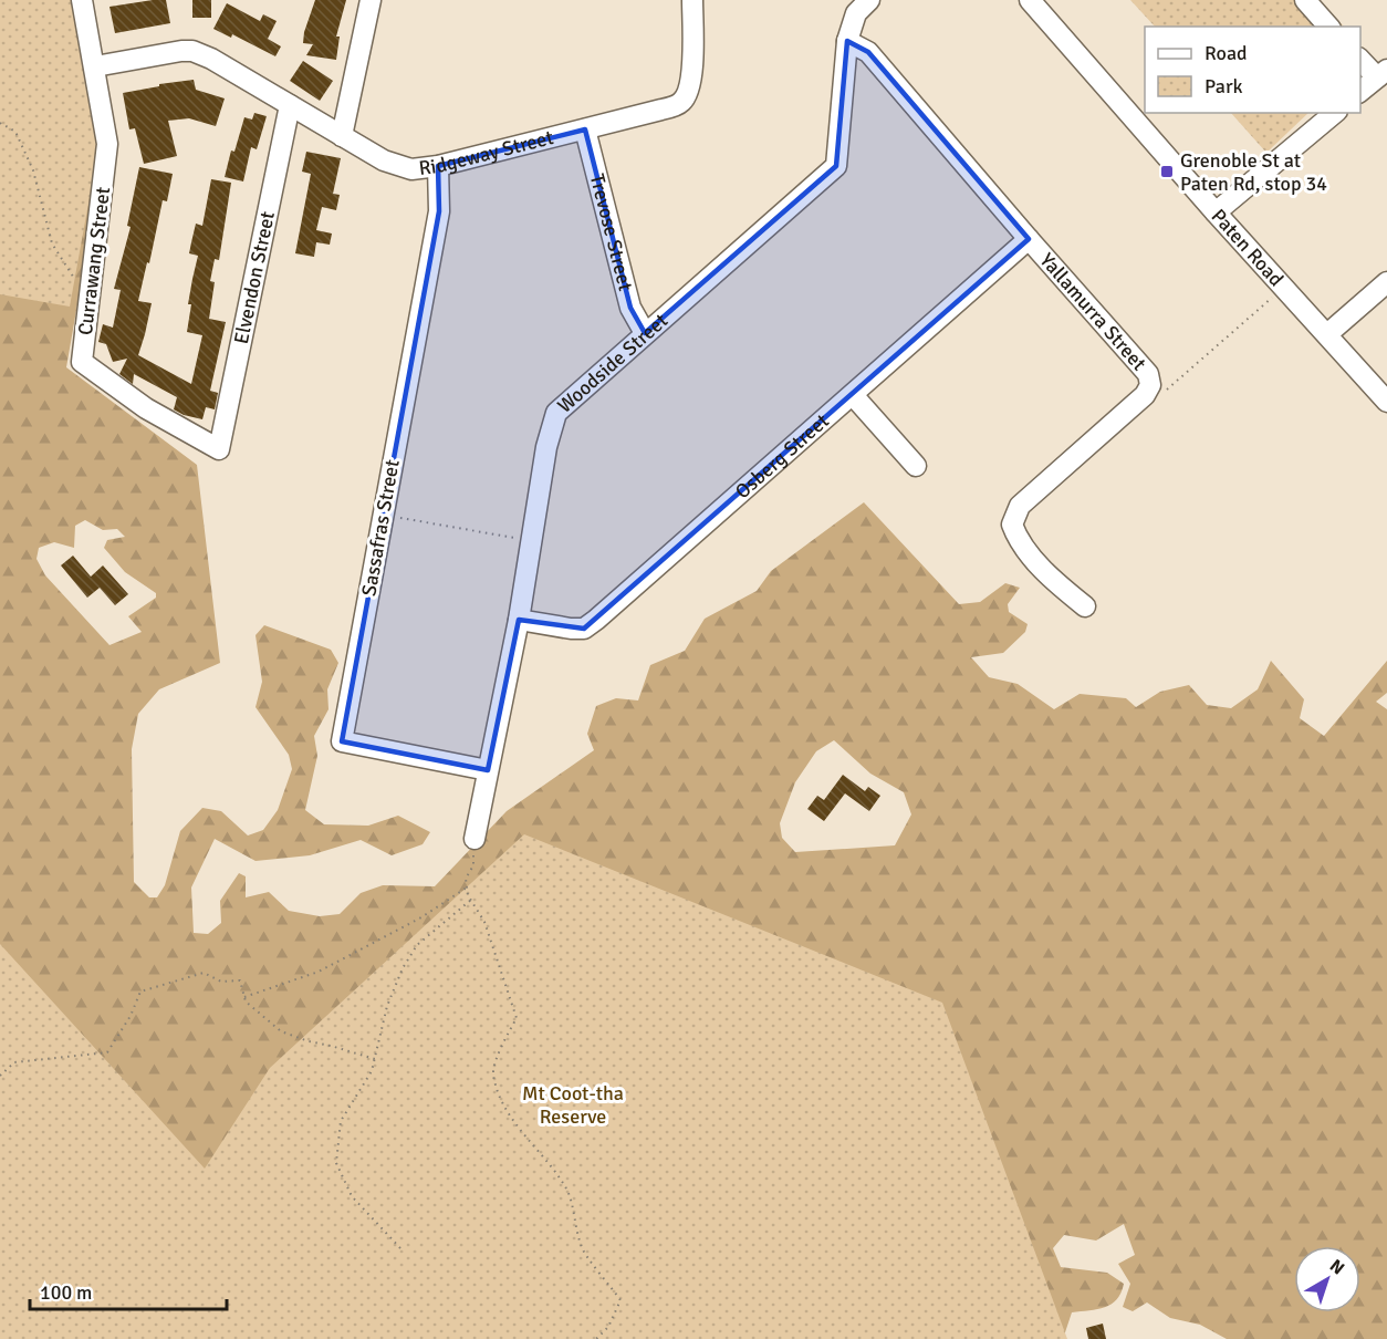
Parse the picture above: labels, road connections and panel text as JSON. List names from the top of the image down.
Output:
{
  "streets": {
    "street": [
      "Ridgeway Street",
      "Trevose Street",
      "Paten Road",
      "Currawang Street",
      "Elvendon Street",
      "Yallamurra Street",
      "Woodside Street",
      "Osberg Street",
      "Sassafras Street"
    ]
  },
  "crossings": [
    ["Ridgeway Street", "Trevose Street"],
    ["Ridgeway Street", "Currawang Street"],
    ["Ridgeway Street", "Elvendon Street"],
    ["Ridgeway Street", "Sassafras Street"],
    ["Trevose Street", "Woodside Street"],
    ["Currawang Street", "Elvendon Street"],
    ["Yallamurra Street", "Woodside Street"],
    ["Yallamurra Street", "Osberg Street"],
    ["Woodside Street", "Osberg Street"],
    ["Woodside Street", "Sassafras Street"]
  ],
  "parks": ["Mt Coot-tha Reserve"],
  "places": {
    "transit": ["Grenoble St at Paten Rd, stop 34"]
  },
  "legend": ["Road", "Park"],
  "scale_bar": "100 m",
  "north": "top right"
}
